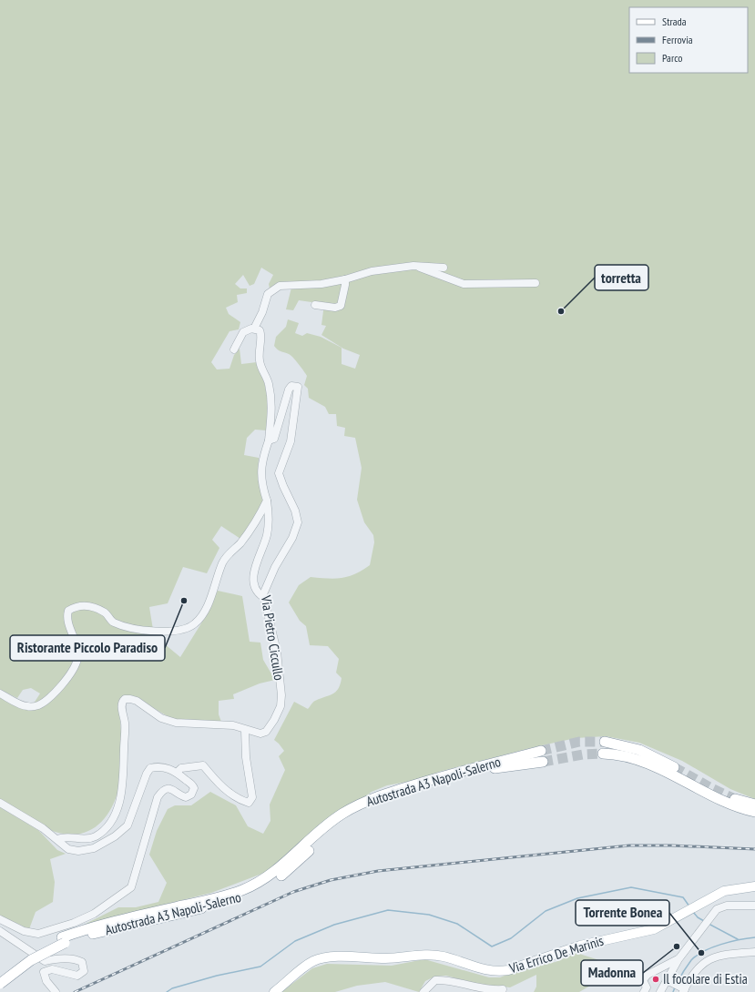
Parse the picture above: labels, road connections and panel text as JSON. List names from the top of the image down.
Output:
{
  "streets": {
    "highway": ["Autostrada A3 Napoli-Salerno"],
    "main road": ["Via Errico De Marinis"],
    "street": ["Via Pietro Ciccullo"]
  },
  "places": [
    "torretta",
    "Ristorante Piccolo Paradiso",
    "Madonna",
    "Torrente Bonea",
    "Il focolare di Estia"
  ],
  "legend": ["Strada", "Ferrovia", "Parco"]
}
